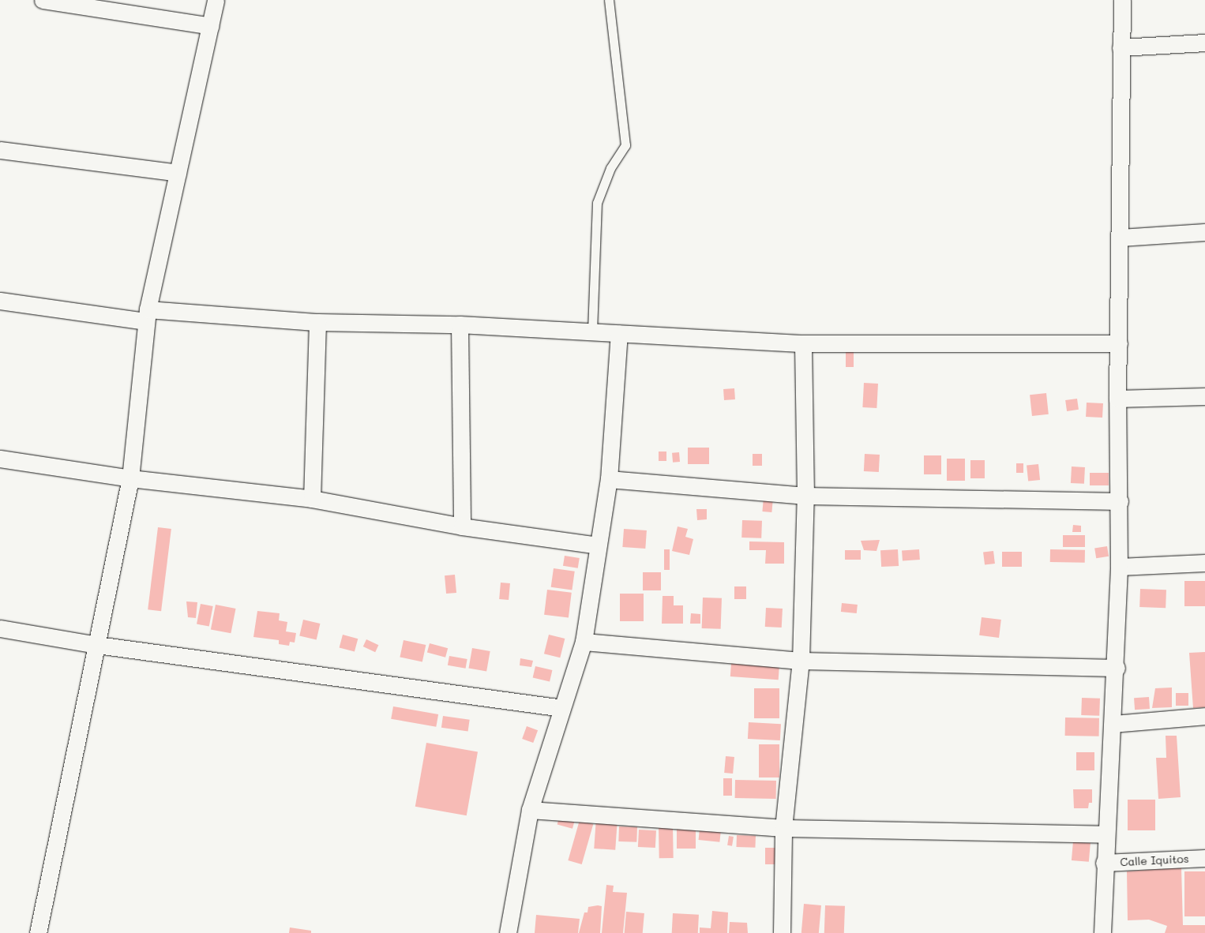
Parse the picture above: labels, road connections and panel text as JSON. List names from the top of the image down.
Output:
{
  "streets": {
    "street": ["Calle Iquitos"]
  }
}
